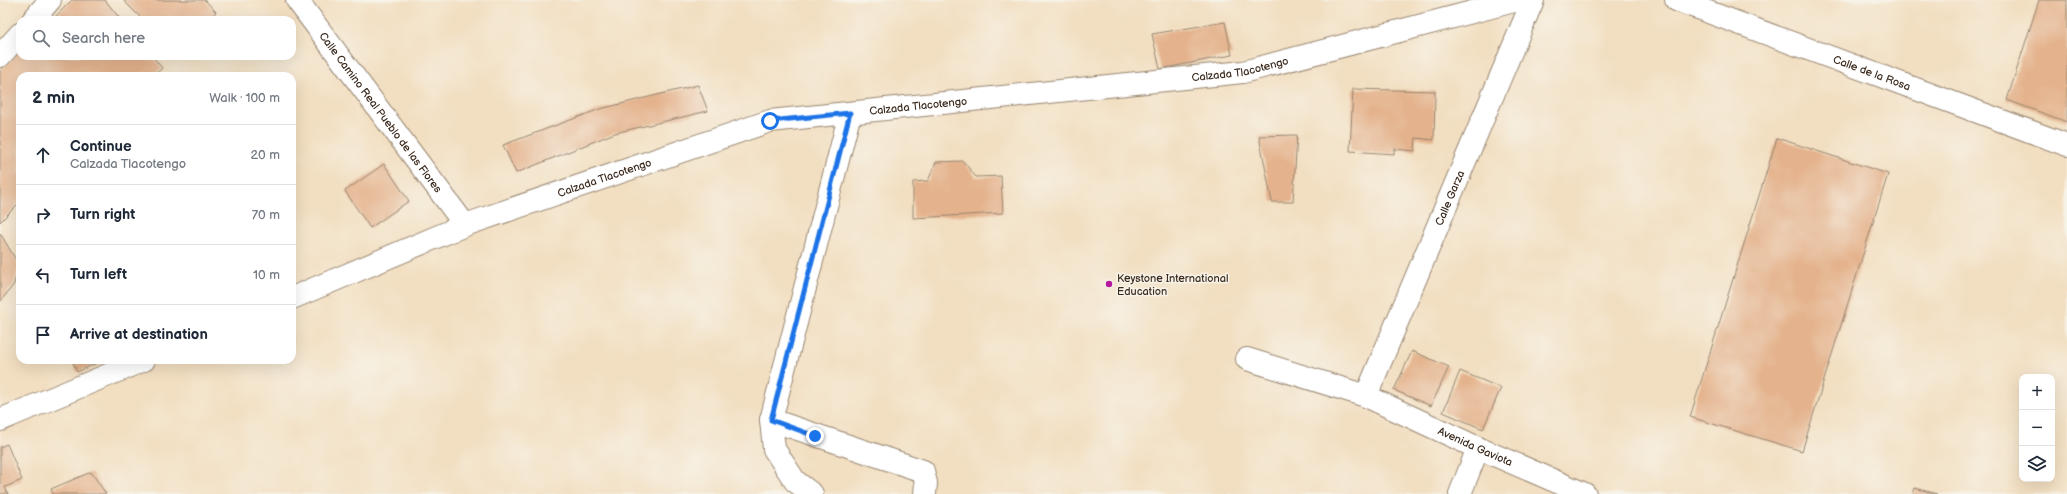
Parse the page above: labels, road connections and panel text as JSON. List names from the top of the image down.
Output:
{
  "streets": {
    "street": [
      "Calzada Tlacotengo",
      "Calle de la Rosa",
      "Calle Camino Real Pueblo de las Flores",
      "Calle Garza",
      "Avenida Gaviota"
    ]
  },
  "crossings": [
    ["Calzada Tlacotengo", "Calle Camino Real Pueblo de las Flores"],
    ["Calle Garza", "Avenida Gaviota"]
  ],
  "places": ["Keystone International Education"],
  "page": {
    "search": "Search here",
    "heading": ["2 min", "Walk · 100 m"],
    "list": [
      ["Continue", "Calzada Tlacotengo", "20 m"],
      ["Turn right", "70 m"],
      ["Turn left", "10 m"],
      "Arrive at destination"
    ],
    "map_buttons": ["+", "−"]
  }
}
